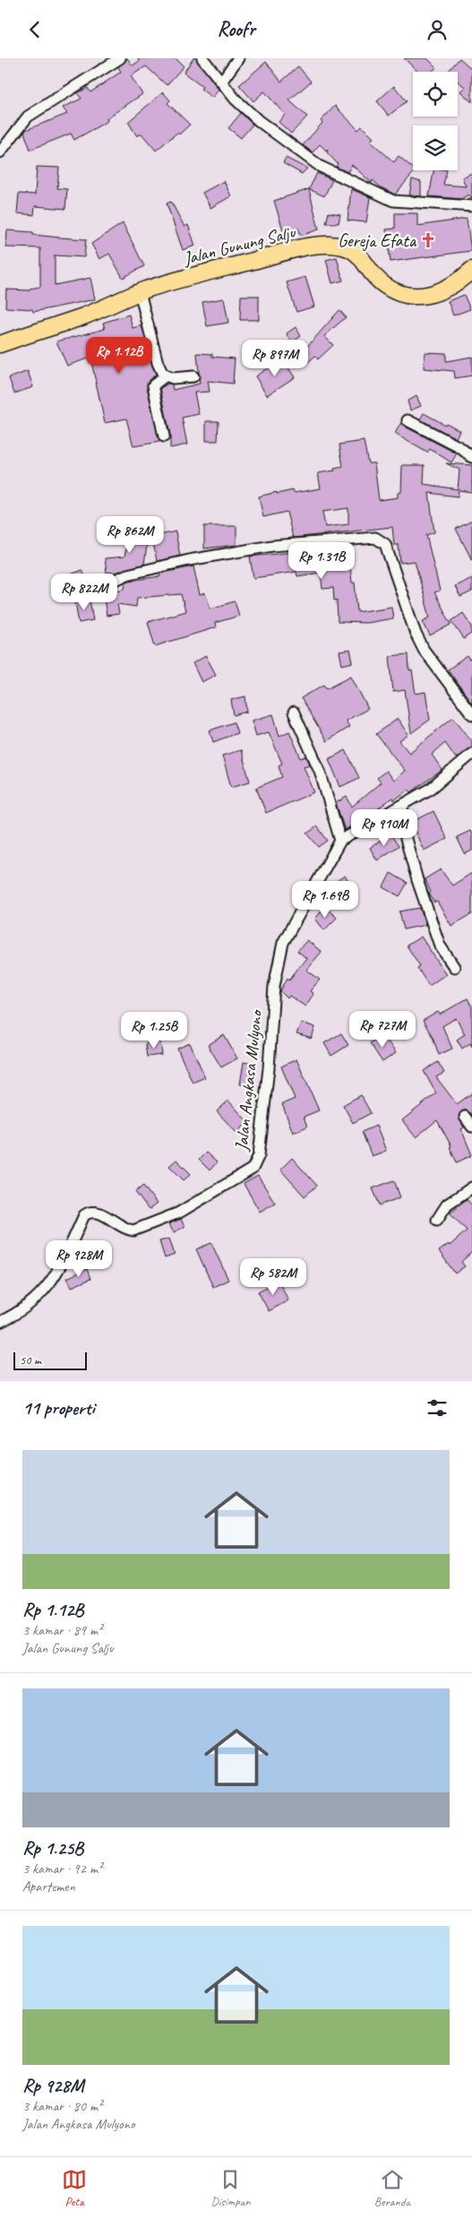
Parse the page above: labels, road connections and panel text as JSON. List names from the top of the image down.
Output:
{
  "streets": {
    "main road": ["Jalan Gunung Salju"],
    "street": ["Jalan Angkasa Mulyono"]
  },
  "places": {
    "church": ["Gereja Efata"]
  },
  "scale_bar": "50 m",
  "page": {
    "header": "Roofr",
    "price": [
      "Rp 1.12B",
      "Rp 897M",
      "Rp 862M",
      "Rp 1.31B",
      "Rp 822M",
      "Rp 910M",
      "Rp 1.69B",
      "Rp 727M",
      "Rp 1.25B",
      "Rp 928M",
      "Rp 582M"
    ],
    "scale": "50 m",
    "heading": "11 properti",
    "list": [
      {
        "name": "Rp 1.12B",
        "note": "3 kamar · 89 m² · Jalan Gunung Salju"
      },
      {
        "name": "Rp 1.25B",
        "note": "3 kamar · 92 m² · Apartemen"
      },
      {
        "name": "Rp 928M",
        "note": "3 kamar · 80 m² · Jalan Angkasa Mulyono"
      }
    ],
    "tabs": ["Peta", "Disimpan", "Beranda"]
  }
}
